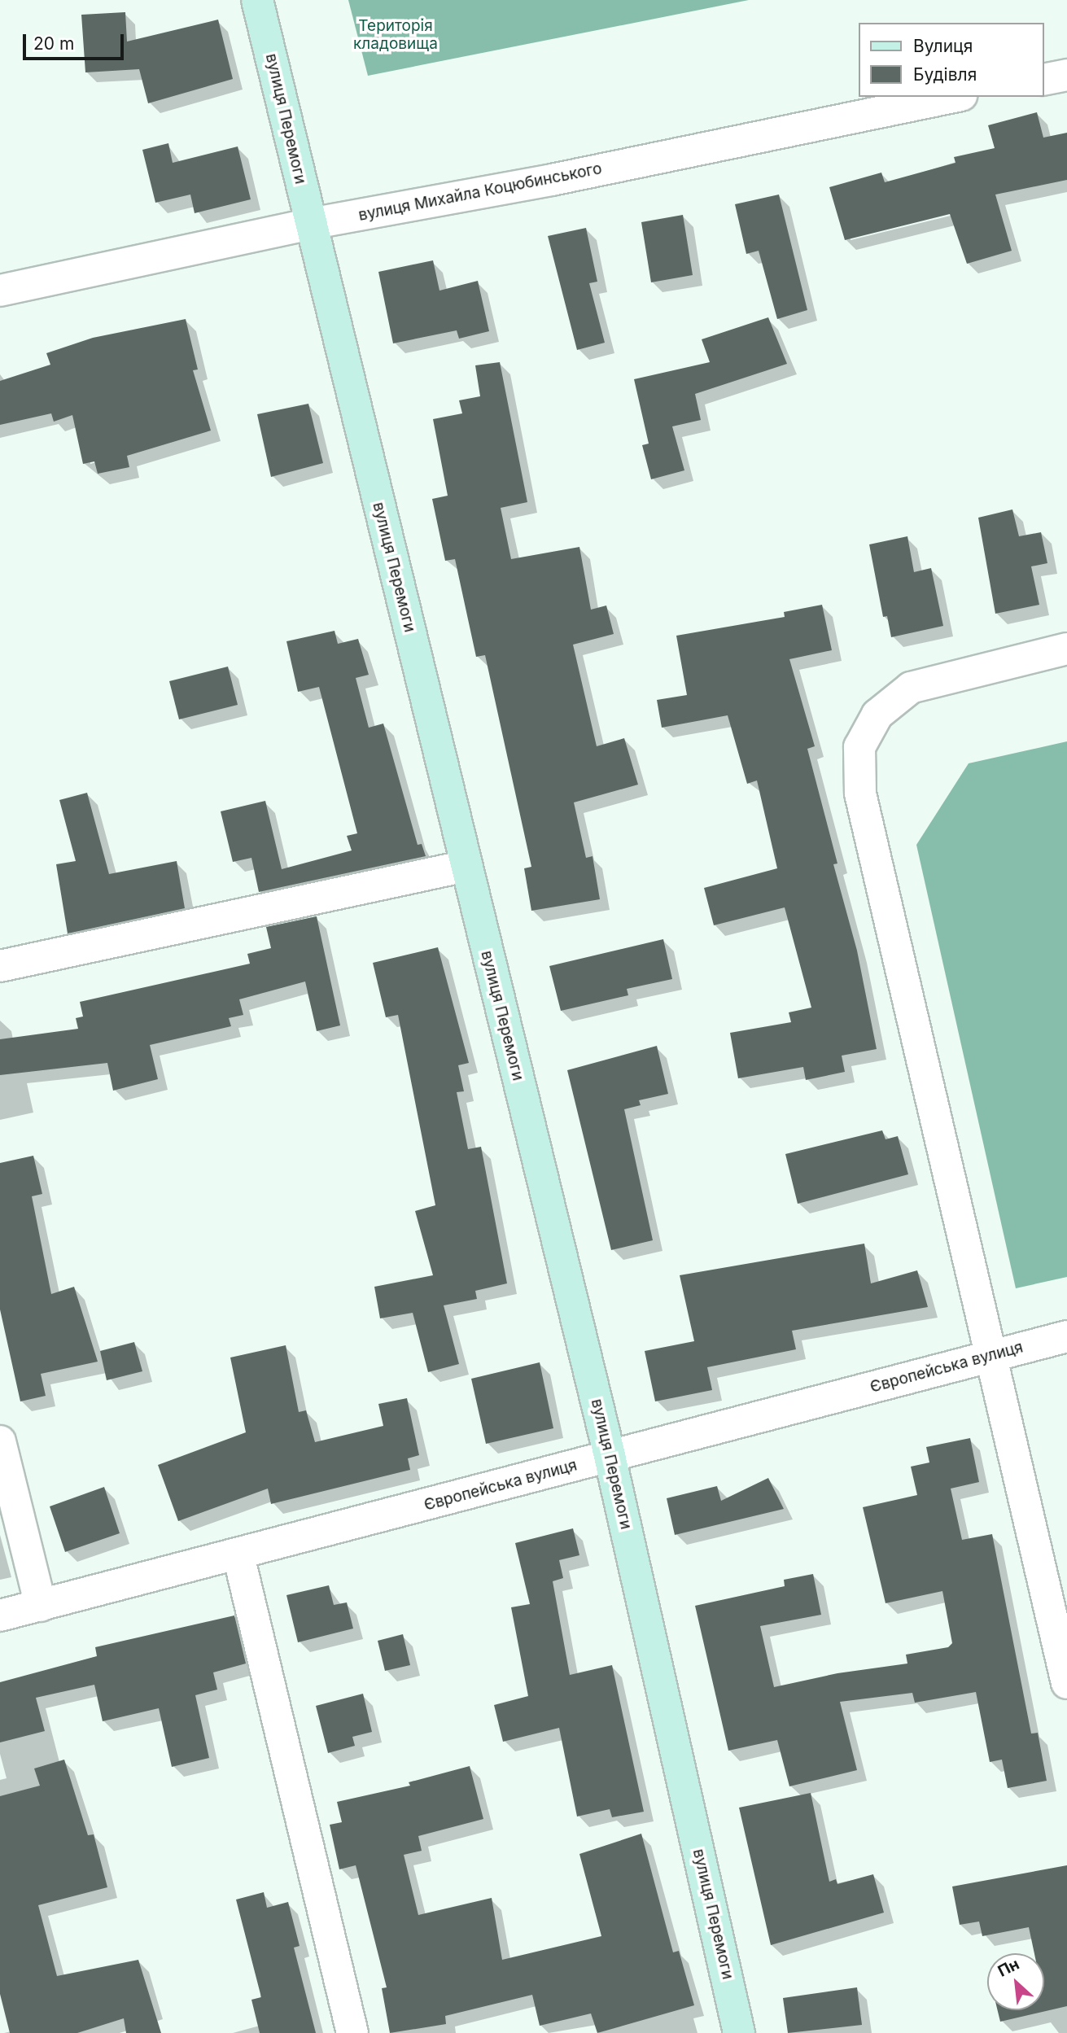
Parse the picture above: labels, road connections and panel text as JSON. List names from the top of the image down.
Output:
{
  "streets": {
    "street": ["вулиця Перемоги", "вулиця Михайла Коцюбинського", "Європейська вулиця"]
  },
  "crossings": [
    ["вулиця Перемоги", "вулиця Михайла Коцюбинського"],
    ["вулиця Перемоги", "Європейська вулиця"]
  ],
  "parks": ["Територія кладовища"],
  "legend": ["Вулиця", "Будівля"],
  "scale_bar": "20 m",
  "north": "top left"
}
